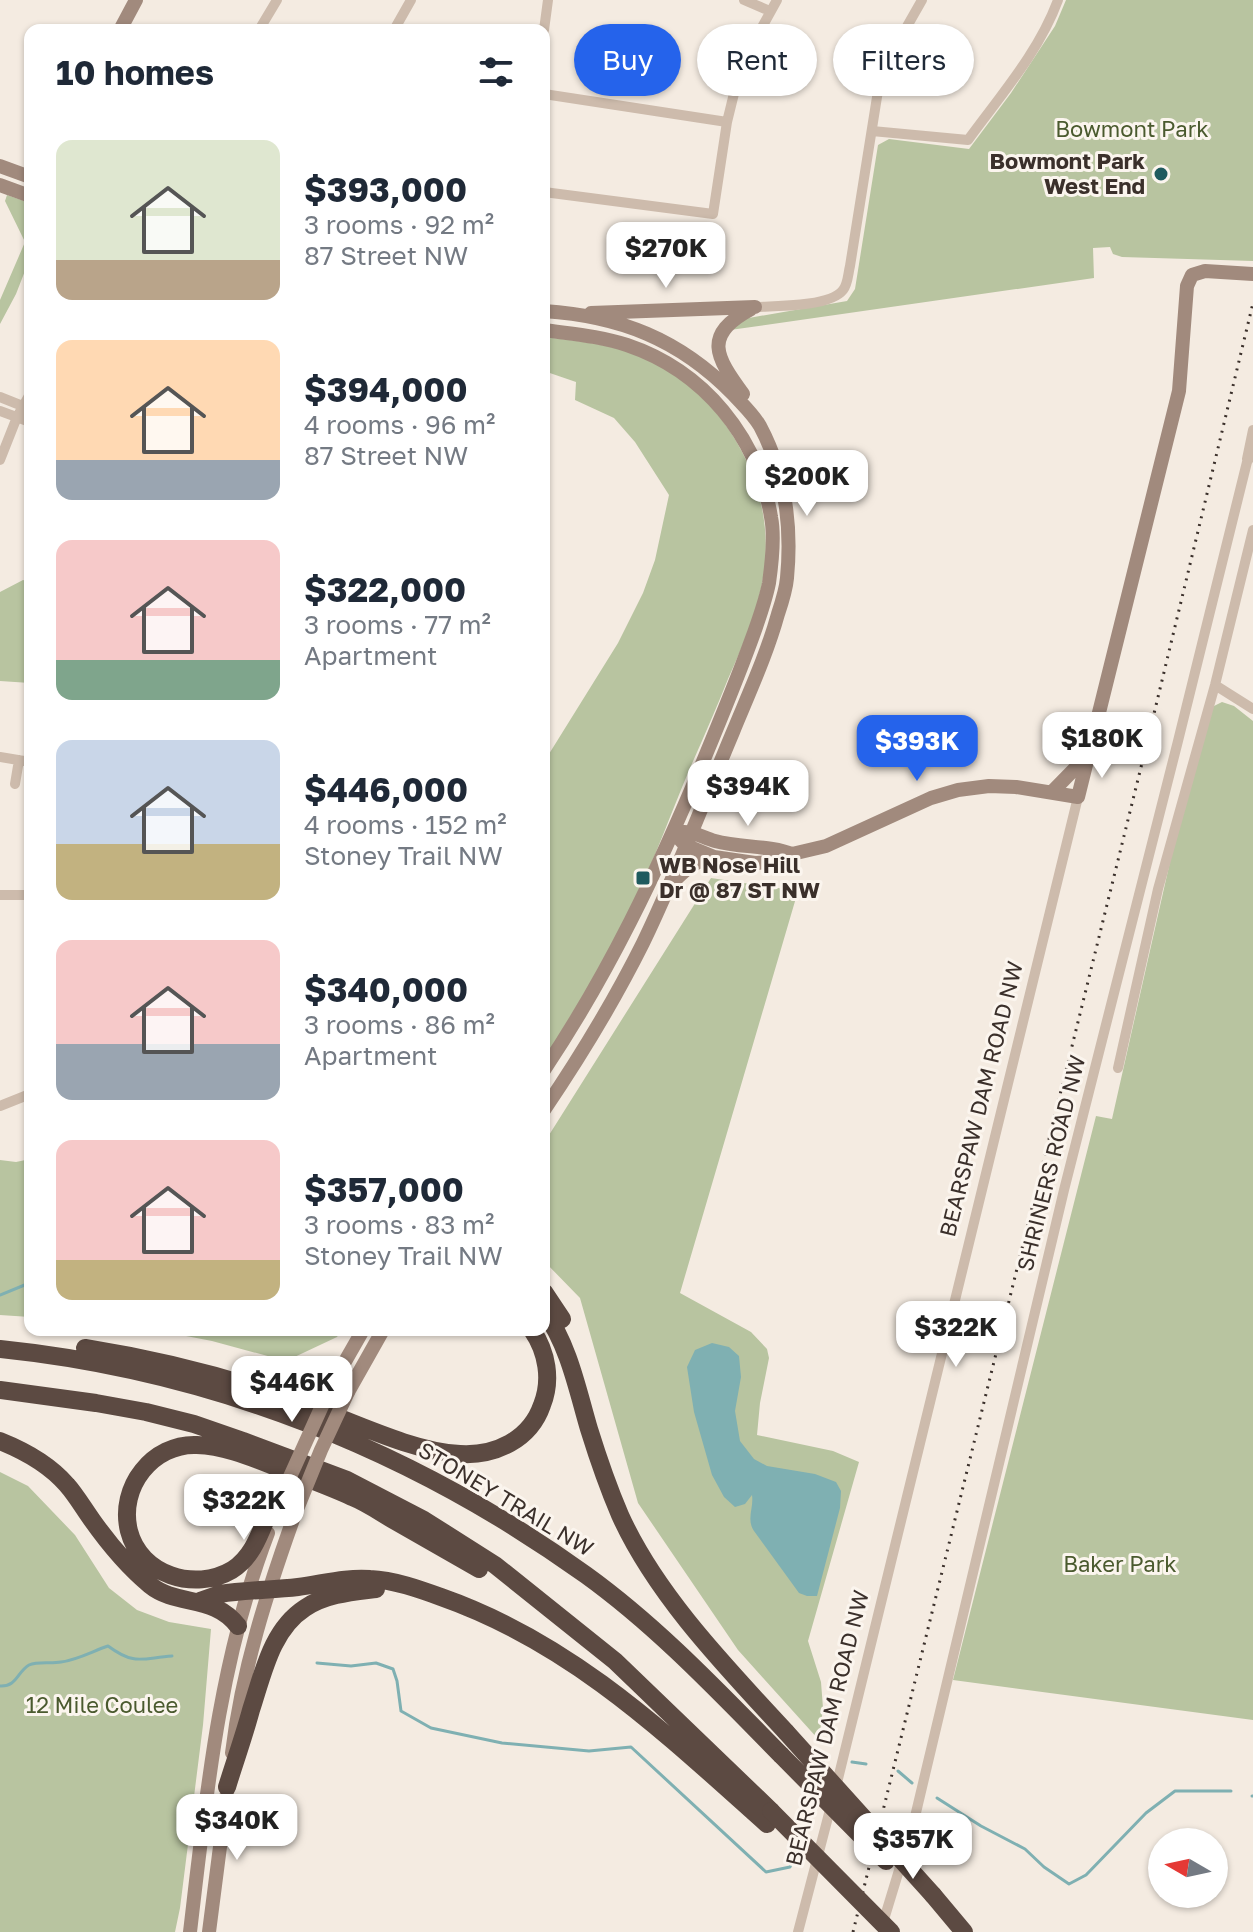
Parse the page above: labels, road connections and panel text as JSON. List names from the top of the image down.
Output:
{
  "streets": {
    "highway": ["STONEY TRAIL NW"],
    "main road": ["BEARSPAW DAM ROAD NW"],
    "street": ["SHRINERS ROAD NW"]
  },
  "parks": ["Bowmont Park", "Baker Park", "12 Mile Coulee"],
  "places": {
    "other": ["Bowmont Park West End"],
    "transit": ["WB Nose Hill Dr @ 87 ST NW"]
  },
  "north": "left",
  "page": {
    "chip": ["Buy", "Rent", "Filters"],
    "heading": "10 homes",
    "list": [
      {
        "name": "$393,000",
        "note": "3 rooms · 92 m² · 87 Street NW"
      },
      {
        "name": "$394,000",
        "note": "4 rooms · 96 m² · 87 Street NW"
      },
      {
        "name": "$322,000",
        "note": "3 rooms · 77 m² · Apartment"
      },
      {
        "name": "$446,000",
        "note": "4 rooms · 152 m² · Stoney Trail NW"
      },
      {
        "name": "$340,000",
        "note": "3 rooms · 86 m² · Apartment"
      },
      {
        "name": "$357,000",
        "note": "3 rooms · 83 m² · Stoney Trail NW"
      }
    ],
    "price": [
      "$270K",
      "$200K",
      "$180K",
      "$393K",
      "$394K",
      "$322K",
      "$446K",
      "$322K",
      "$340K",
      "$357K"
    ]
  }
}
